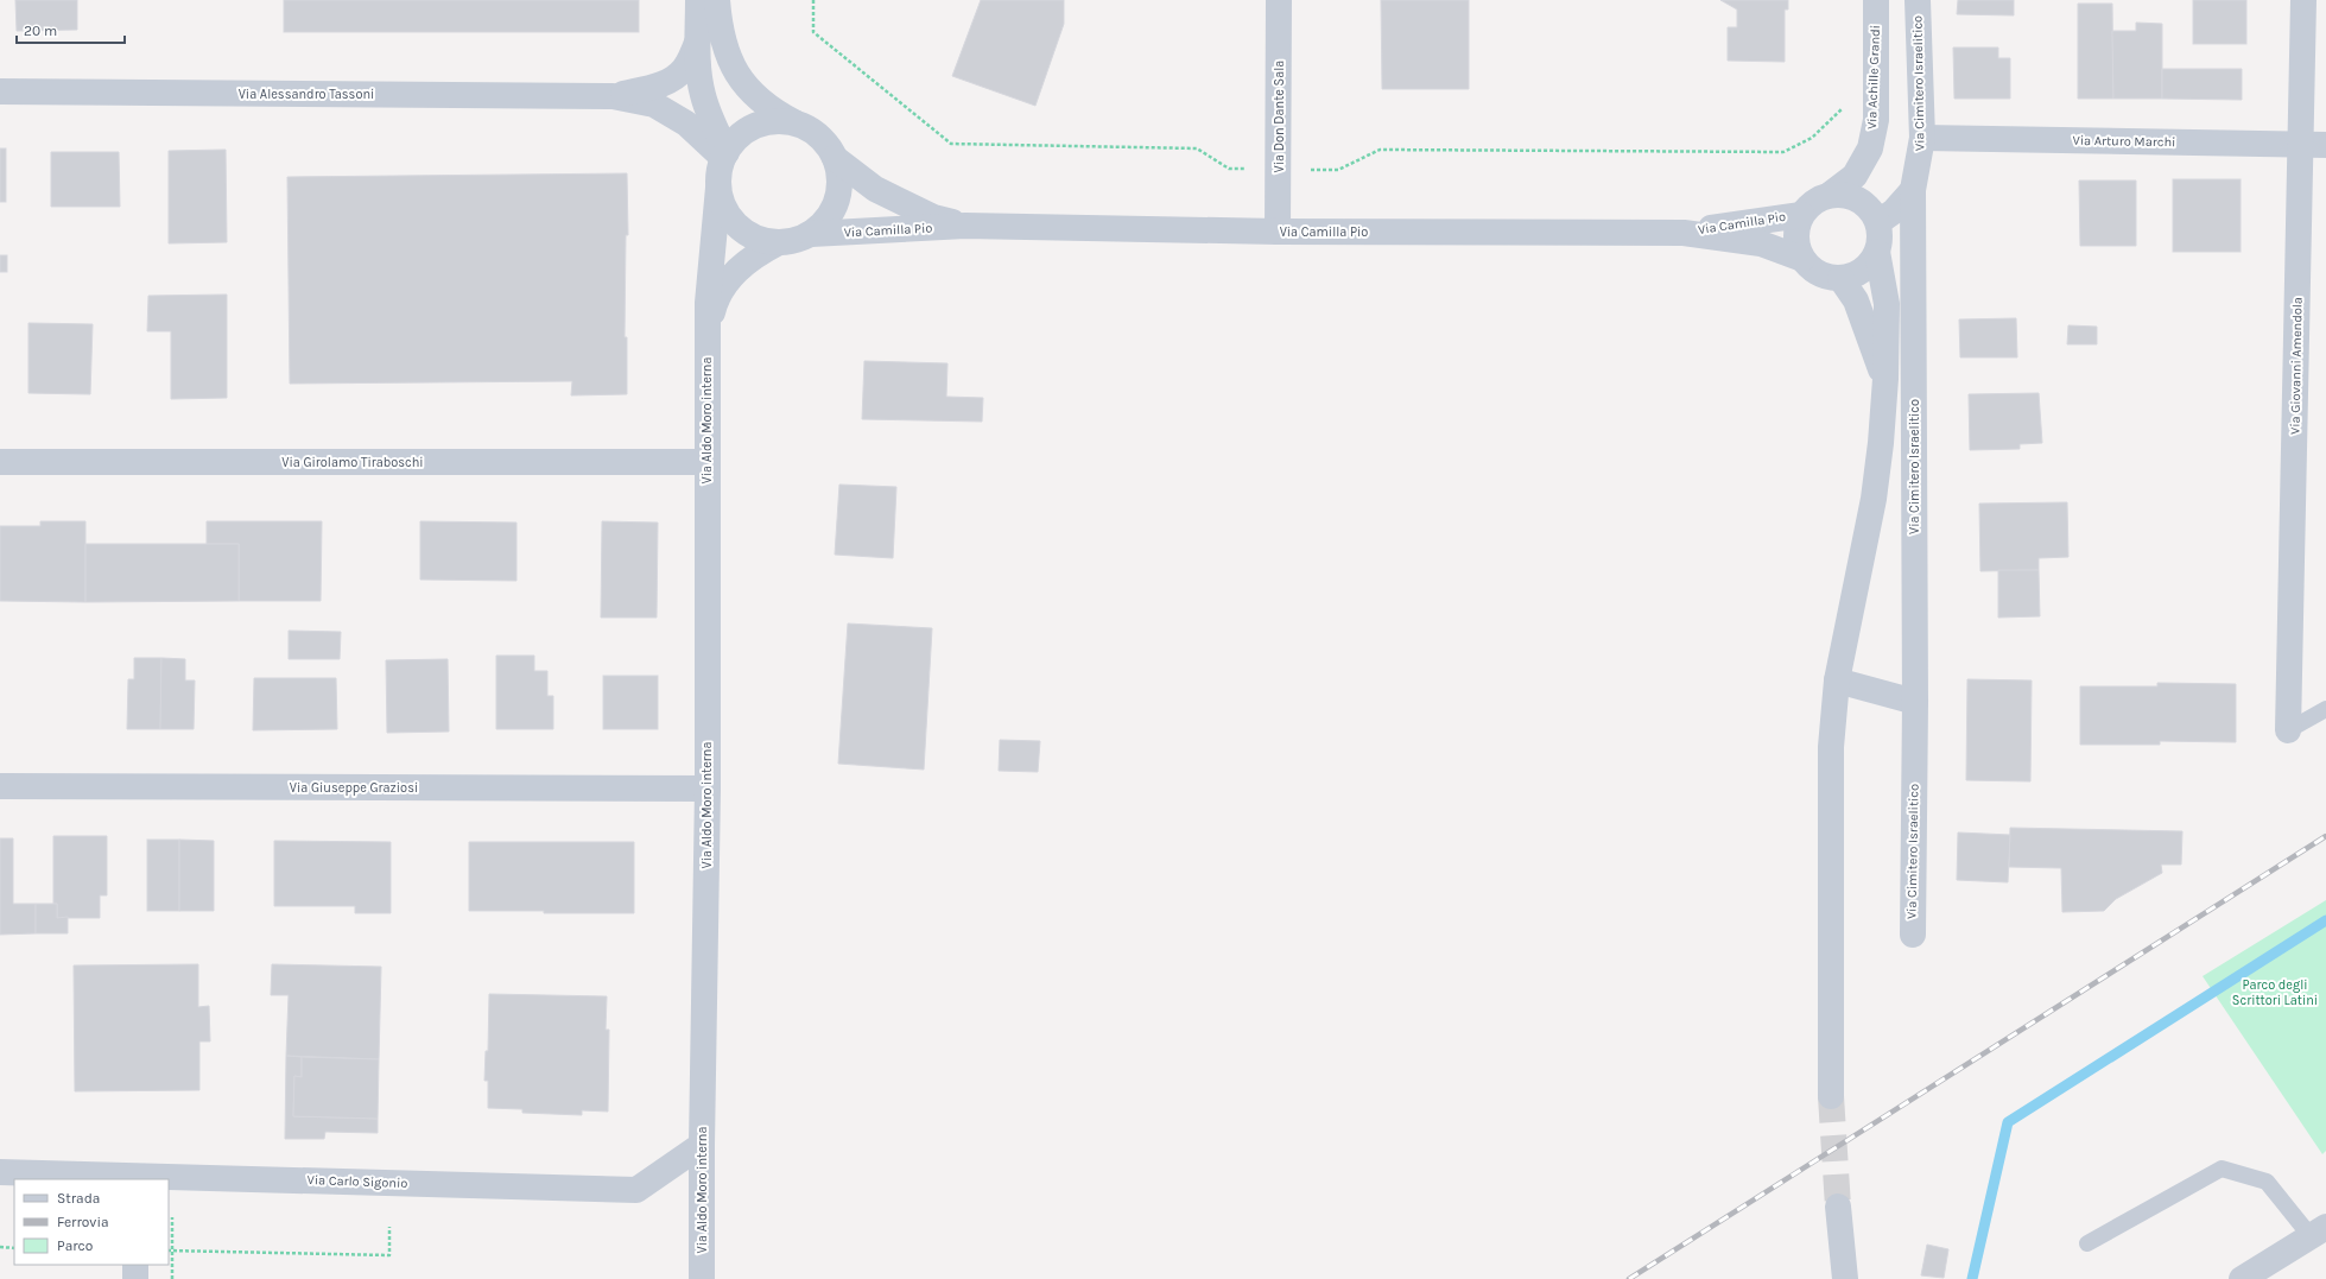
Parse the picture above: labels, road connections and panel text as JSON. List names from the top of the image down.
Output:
{
  "streets": {
    "street": [
      "Via Achille Grandi",
      "Via Cimitero Israelitico",
      "Via Alessandro Tassoni",
      "Via Don Dante Sala",
      "Via Arturo Marchi",
      "Via Camilla Pio",
      "Via Giovanni Amendola",
      "Via Aldo Moro interna",
      "Via Girolamo Tiraboschi",
      "Via Giuseppe Graziosi",
      "Via Carlo Sigonio"
    ]
  },
  "crossings": [
    ["Via Achille Grandi", "Via Camilla Pio"],
    ["Via Cimitero Israelitico", "Via Arturo Marchi"],
    ["Via Alessandro Tassoni", "Via Camilla Pio"],
    ["Via Alessandro Tassoni", "Via Aldo Moro interna"],
    ["Via Don Dante Sala", "Via Camilla Pio"],
    ["Via Arturo Marchi", "Via Giovanni Amendola"],
    ["Via Camilla Pio", "Via Aldo Moro interna"],
    ["Via Aldo Moro interna", "Via Girolamo Tiraboschi"],
    ["Via Aldo Moro interna", "Via Giuseppe Graziosi"],
    ["Via Aldo Moro interna", "Via Carlo Sigonio"]
  ],
  "parks": ["Parco degli Scrittori Latini"],
  "legend": ["Strada", "Ferrovia", "Parco"],
  "scale_bar": "20 m"
}
